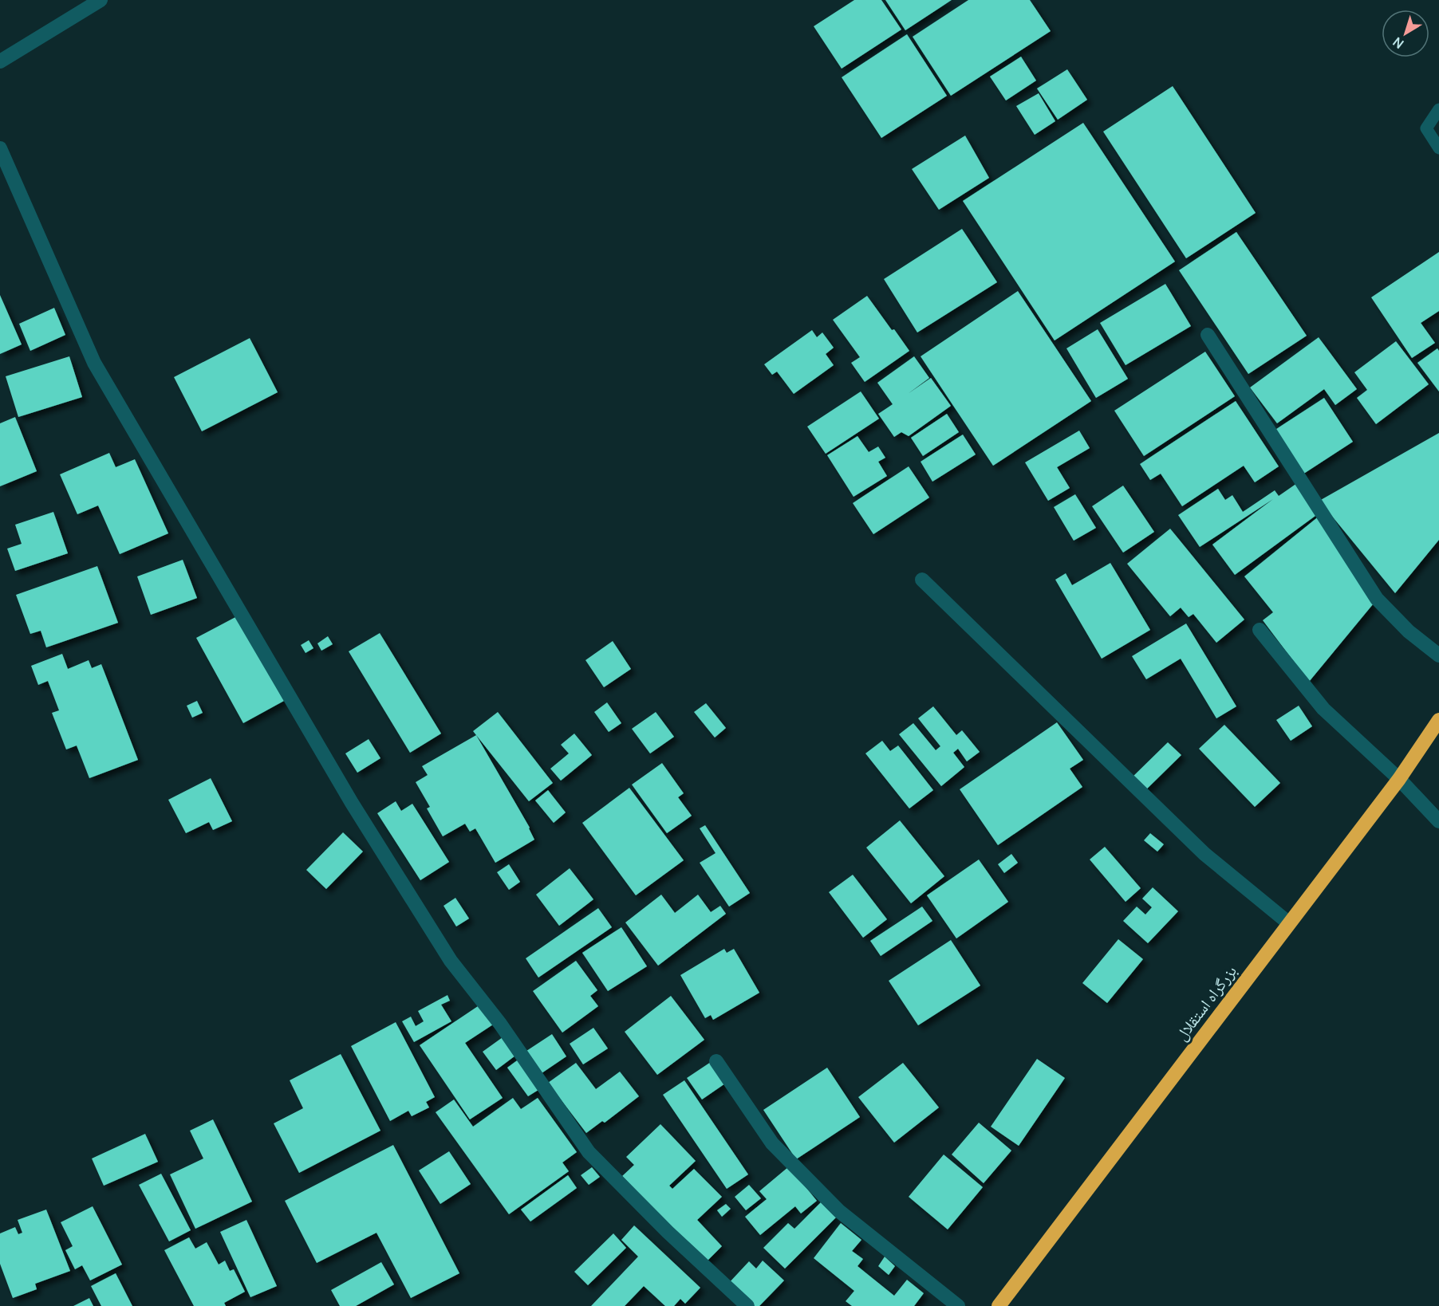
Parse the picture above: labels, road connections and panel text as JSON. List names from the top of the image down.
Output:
{
  "streets": {
    "highway": ["بزرگراه استقلال"]
  },
  "north": "bottom left"
}
